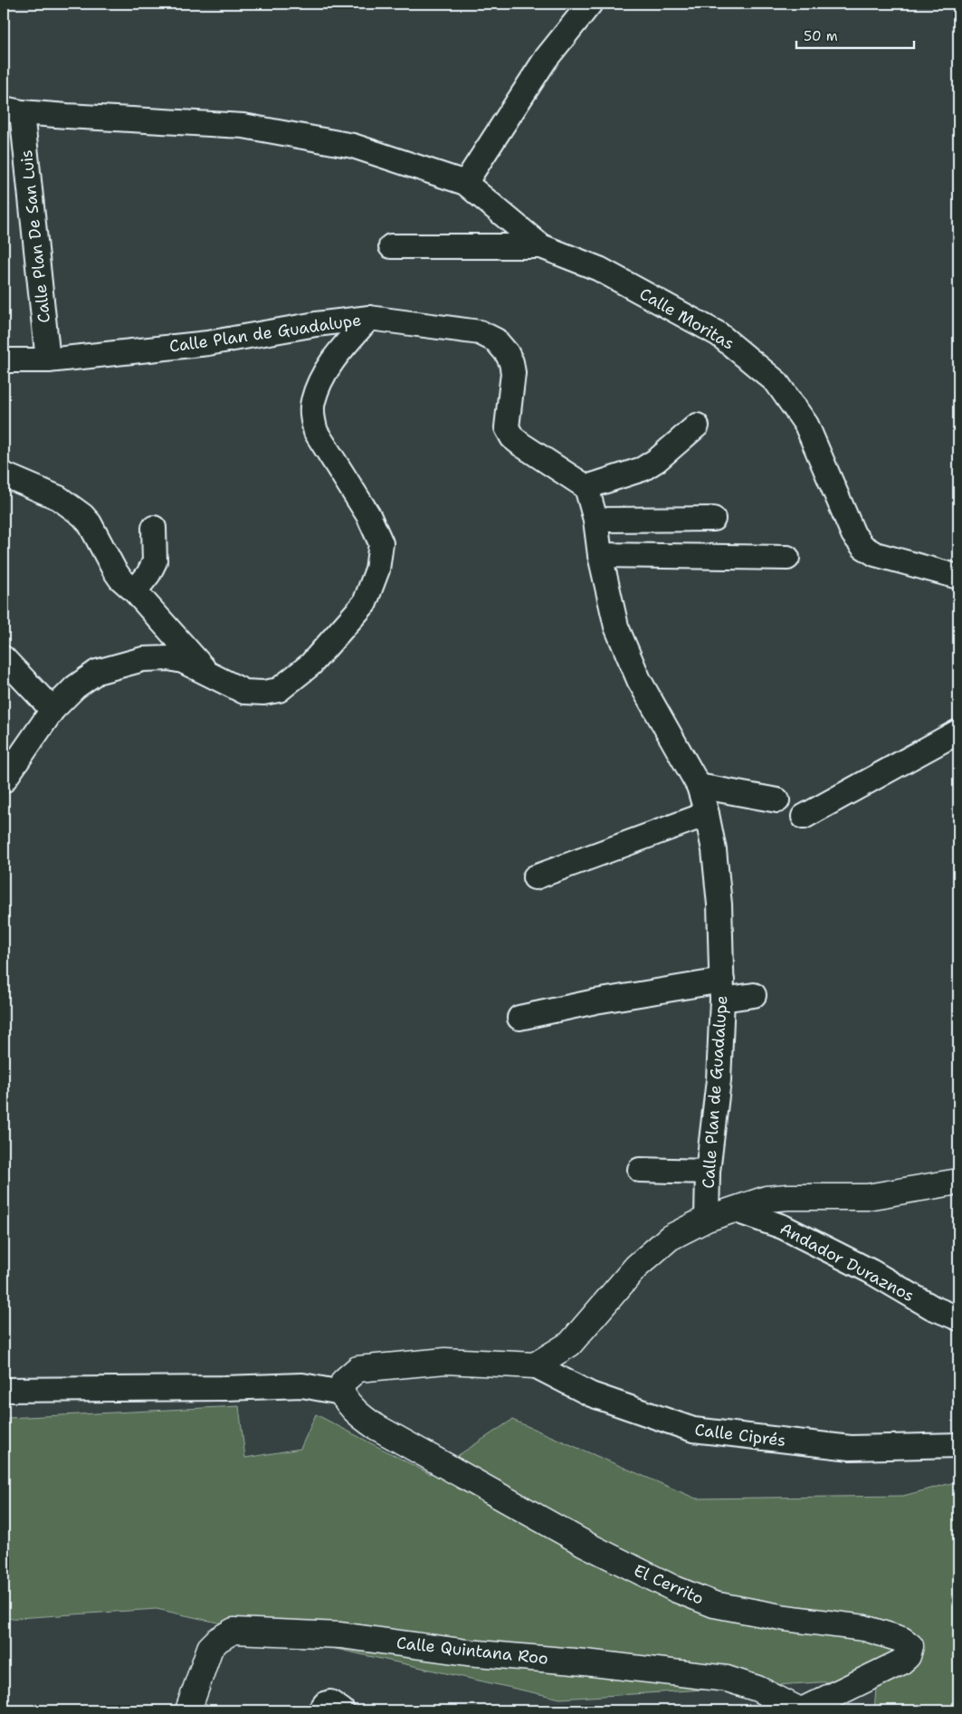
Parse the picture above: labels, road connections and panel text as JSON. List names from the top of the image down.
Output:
{
  "streets": {
    "main road": ["El Cerrito", "Calle Quintana Roo"],
    "street": [
      "Calle Plan De San Luis",
      "Calle Moritas",
      "Calle Plan de Guadalupe",
      "Andador Duraznos",
      "Calle Ciprés"
    ]
  },
  "crossings": [
    ["Calle Plan De San Luis", "Calle Plan de Guadalupe"],
    ["El Cerrito", "Calle Quintana Roo"]
  ],
  "scale_bar": "50 m"
}
